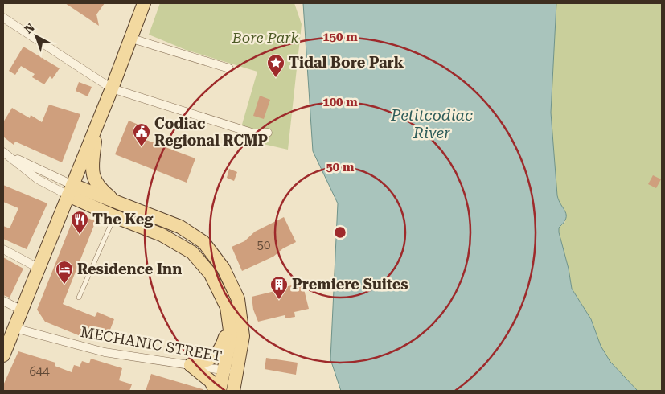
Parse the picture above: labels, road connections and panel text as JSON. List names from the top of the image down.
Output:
{
  "streets": {
    "street": ["MECHANIC STREET"]
  },
  "water": ["Petitcodiac River"],
  "parks": ["Bore Park"],
  "places": {
    "place": ["Tidal Bore Park"],
    "public building": ["Codiac Regional RCMP"],
    "restaurant": ["The Keg"],
    "hotel": ["Residence Inn"],
    "building": ["Premiere Suites"]
  },
  "house_numbers": ["50", "644"],
  "north": "top left",
  "rings": ["150 m", "100 m", "50 m"]
}
